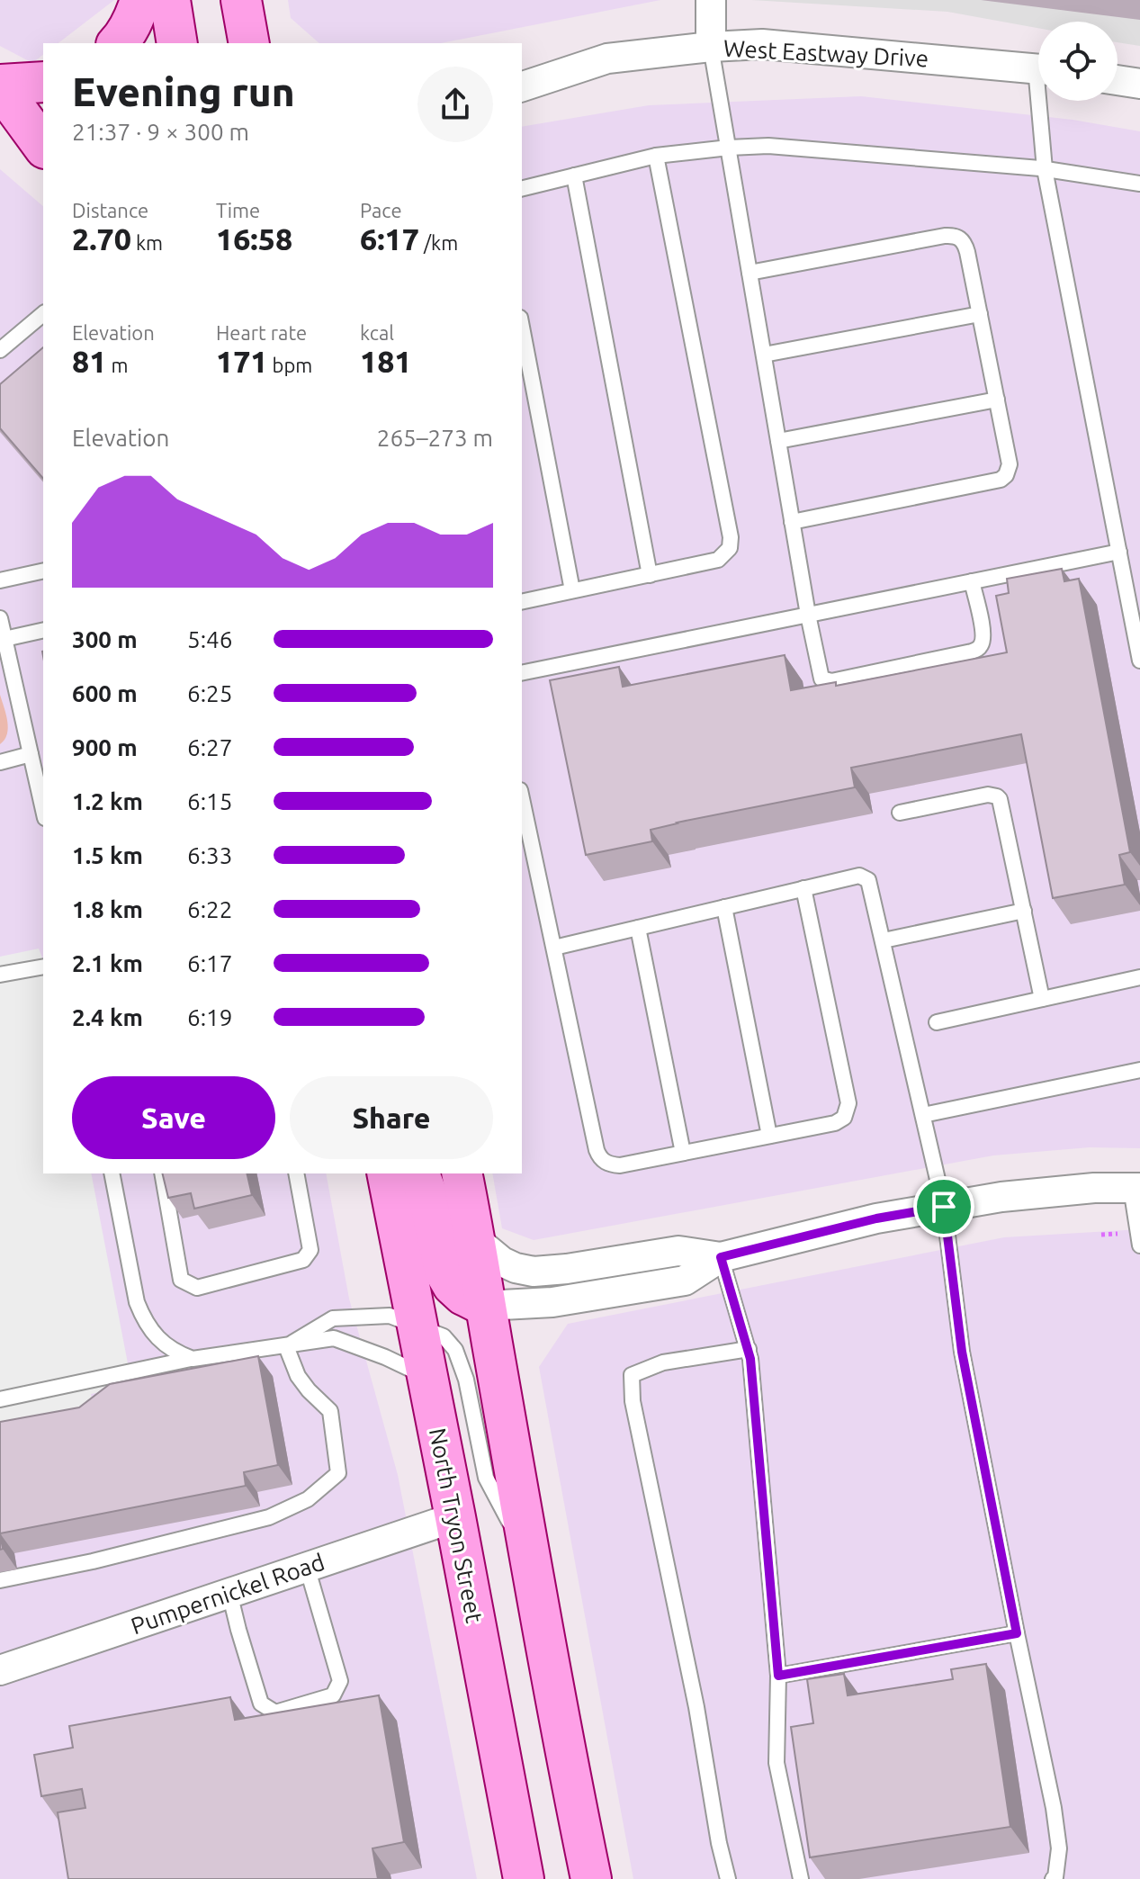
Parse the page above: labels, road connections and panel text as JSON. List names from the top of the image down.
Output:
{
  "streets": {
    "main road": ["North Tryon Street"],
    "street": ["West Eastway Drive", "Pumpernickel Road"]
  },
  "crossings": [
    ["North Tryon Street", "Pumpernickel Road"]
  ],
  "page": {
    "heading": ["Evening run", "21:37 · 9 × 300 m"],
    "stats": [
      ["Distance", "2.70 km"],
      ["Time", "16:58"],
      ["Pace", "6:17 /km"],
      ["Elevation", "81 m"],
      ["Heart rate", "171 bpm"],
      ["kcal", "181"]
    ],
    "chart": ["Elevation", "265–273 m"],
    "list": [
      {
        "name": "300 m",
        "note": "5:46"
      },
      {
        "name": "600 m",
        "note": "6:25"
      },
      {
        "name": "900 m",
        "note": "6:27"
      },
      {
        "name": "1.2 km",
        "note": "6:15"
      },
      {
        "name": "1.5 km",
        "note": "6:33"
      },
      {
        "name": "1.8 km",
        "note": "6:22"
      },
      {
        "name": "2.1 km",
        "note": "6:17"
      },
      {
        "name": "2.4 km",
        "note": "6:19"
      }
    ],
    "buttons": ["Save", "Share"]
  }
}
